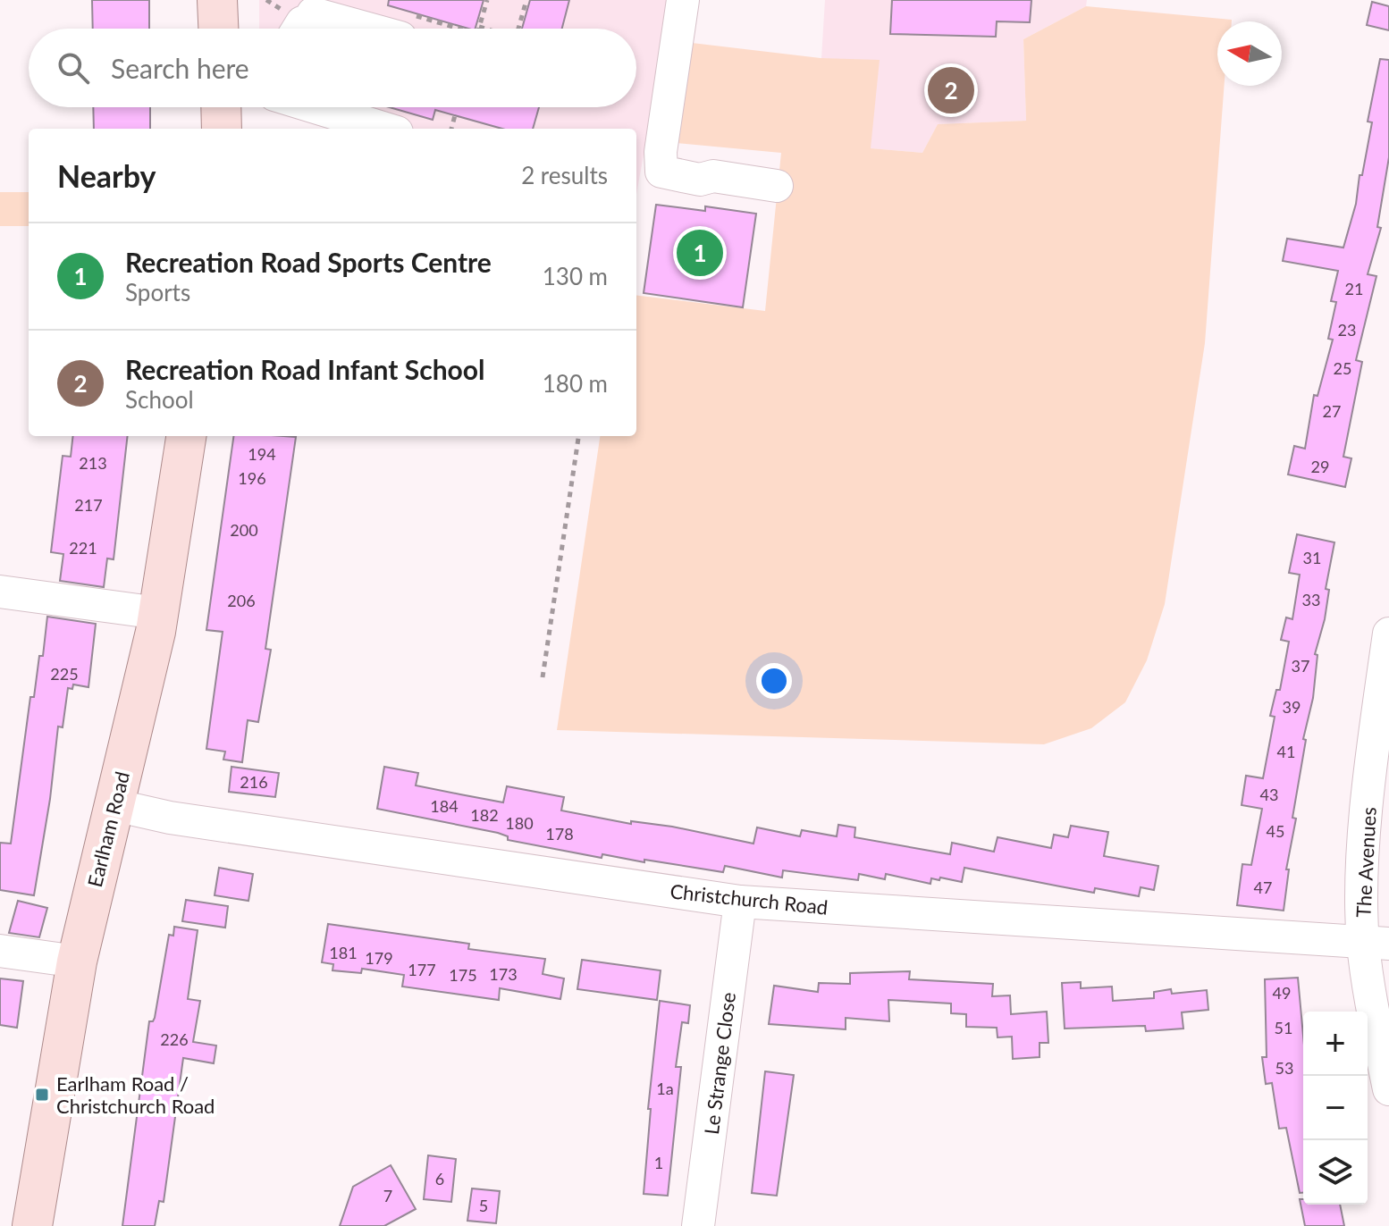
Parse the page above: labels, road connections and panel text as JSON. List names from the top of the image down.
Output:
{
  "streets": {
    "main road": ["Earlham Road"],
    "street": ["The Avenues", "Christchurch Road", "Le Strange Close"]
  },
  "crossings": [
    ["Earlham Road", "Christchurch Road"],
    ["The Avenues", "Christchurch Road"],
    ["Christchurch Road", "Le Strange Close"]
  ],
  "places": {
    "transit": ["Earlham Road / Christchurch Road"]
  },
  "house_numbers": [
    "21",
    "23",
    "25",
    "27",
    "194",
    "213",
    "29",
    "196",
    "217",
    "200",
    "221",
    "31",
    "33",
    "206",
    "37",
    "225",
    "39",
    "41",
    "216",
    "43",
    "184",
    "182",
    "180",
    "45",
    "178",
    "47",
    "181",
    "179",
    "177",
    "173",
    "175",
    "49",
    "51",
    "226",
    "53",
    "1a",
    "1",
    "6",
    "7",
    "5"
  ],
  "north": "left",
  "page": {
    "search": "Search here",
    "pins": ["2", "1"],
    "heading": ["Nearby", "2 results"],
    "list": [
      {
        "mark": "1",
        "name": "Recreation Road Sports Centre",
        "note": "Sports",
        "value": "130 m"
      },
      {
        "mark": "2",
        "name": "Recreation Road Infant School",
        "note": "School",
        "value": "180 m"
      }
    ],
    "map_buttons": ["+", "−"]
  }
}
